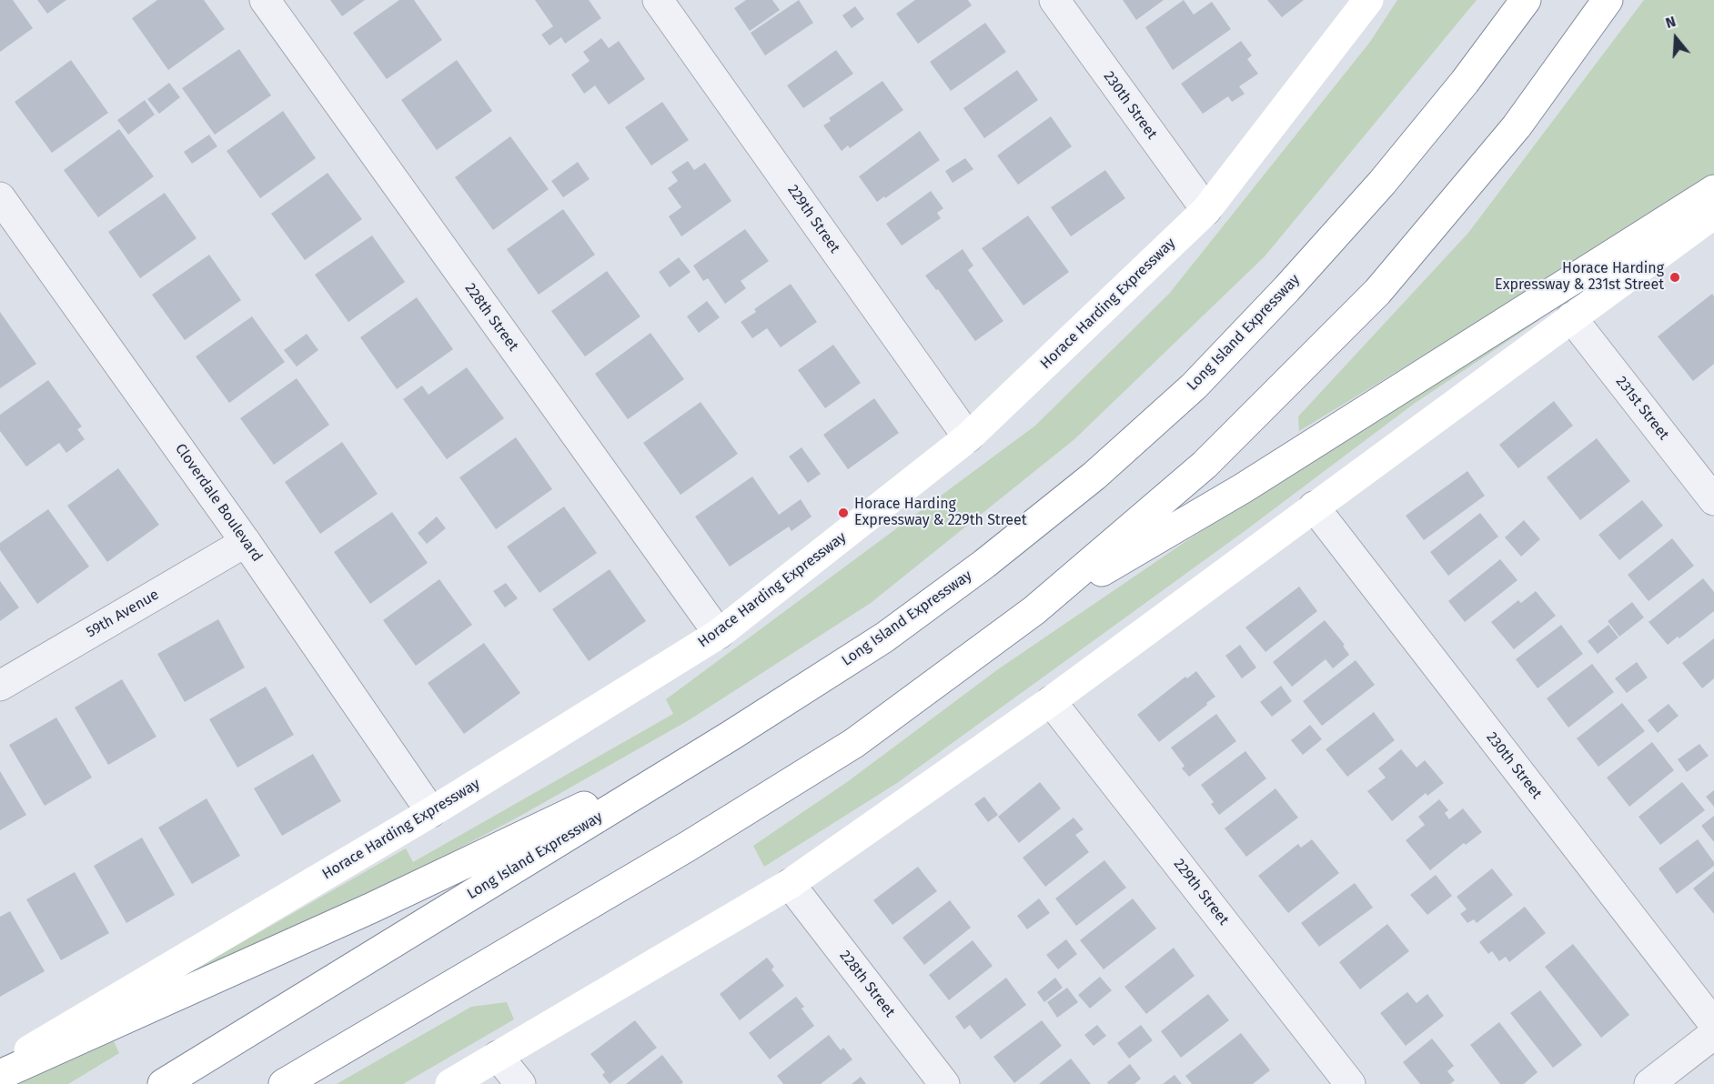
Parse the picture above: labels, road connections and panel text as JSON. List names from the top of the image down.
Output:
{
  "streets": {
    "main road": ["Horace Harding Expressway", "Long Island Expressway"],
    "street": [
      "230th Street",
      "229th Street",
      "228th Street",
      "231st Street",
      "Cloverdale Boulevard",
      "59th Avenue"
    ]
  },
  "crossings": [
    ["230th Street", "Horace Harding Expressway"],
    ["229th Street", "Horace Harding Expressway"],
    ["Horace Harding Expressway", "228th Street"],
    ["Horace Harding Expressway", "Cloverdale Boulevard"],
    ["Cloverdale Boulevard", "59th Avenue"]
  ],
  "places": ["Horace Harding Expressway & 231st Street", "Horace Harding Expressway & 229th Street"],
  "north": "top"
}
